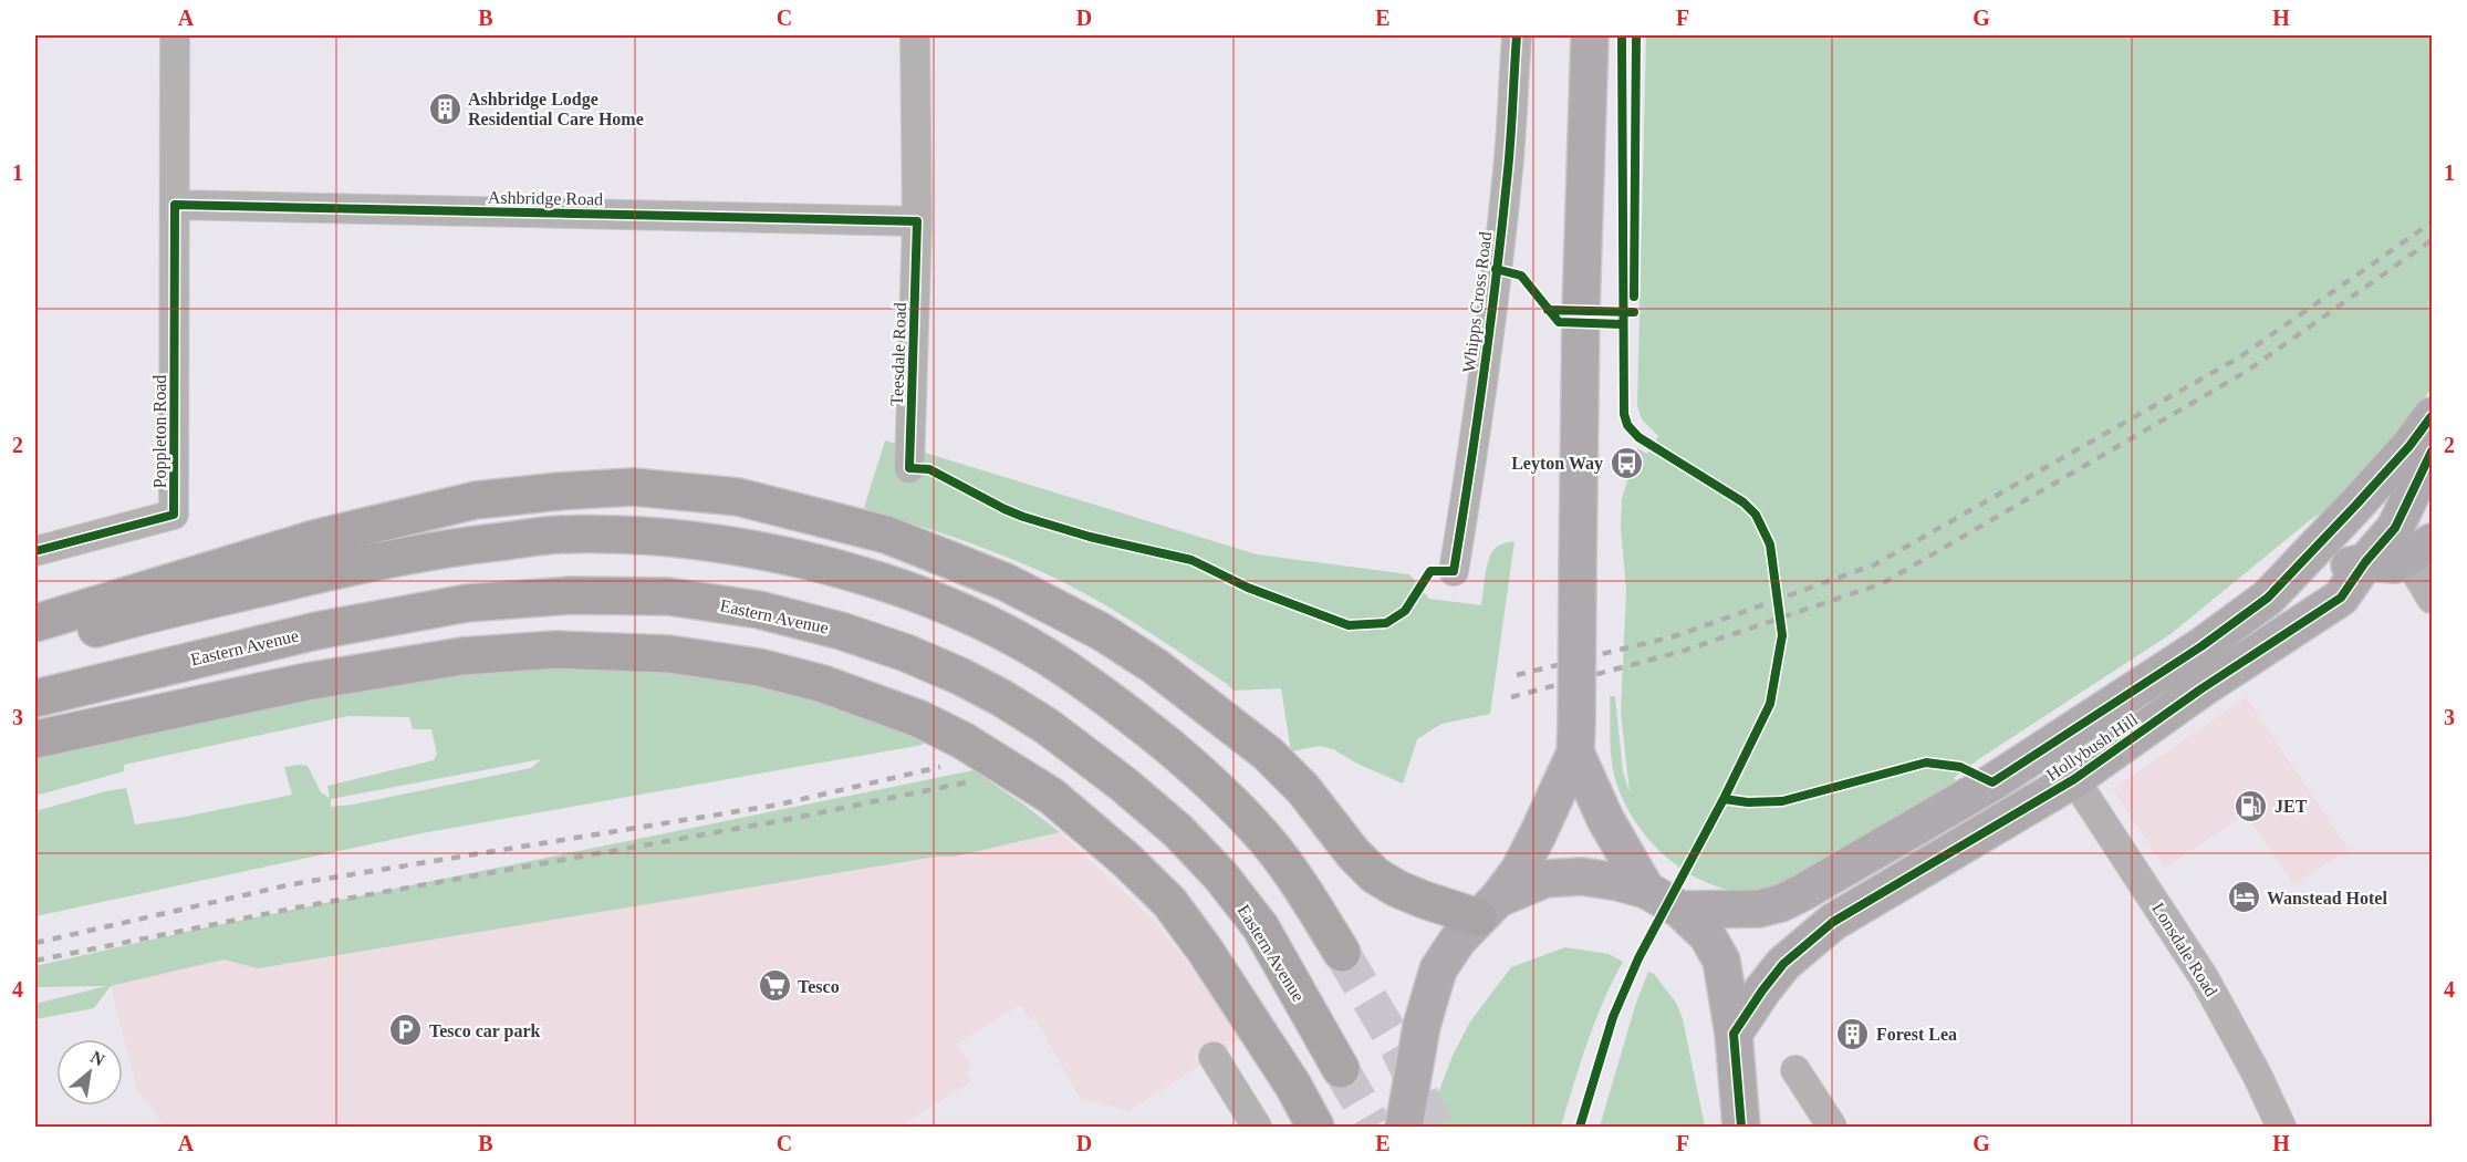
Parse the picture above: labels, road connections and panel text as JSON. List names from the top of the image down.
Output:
{
  "streets": {
    "highway": ["Eastern Avenue"],
    "main road": ["Hollybush Hill"],
    "street": [
      "Ashbridge Road",
      "Whipps Cross Road",
      "Teesdale Road",
      "Poppleton Road",
      "Lonsdale Road"
    ]
  },
  "crossings": [
    ["Ashbridge Road", "Teesdale Road"],
    ["Ashbridge Road", "Poppleton Road"],
    ["Hollybush Hill", "Lonsdale Road"]
  ],
  "places": {
    "building": ["Ashbridge Lodge Residential Care Home", "Forest Lea"],
    "bus stop": ["Leyton Way"],
    "fuel station": ["JET"],
    "hotel": ["Wanstead Hotel"],
    "supermarket": ["Tesco"],
    "parking": ["Tesco car park"]
  },
  "north": "top right",
  "grid": {
    "columns": [
      "A",
      "B",
      "C",
      "D",
      "E",
      "F",
      "G",
      "H"
    ],
    "rows": [
      "1",
      "2",
      "3",
      "4"
    ]
  }
}
